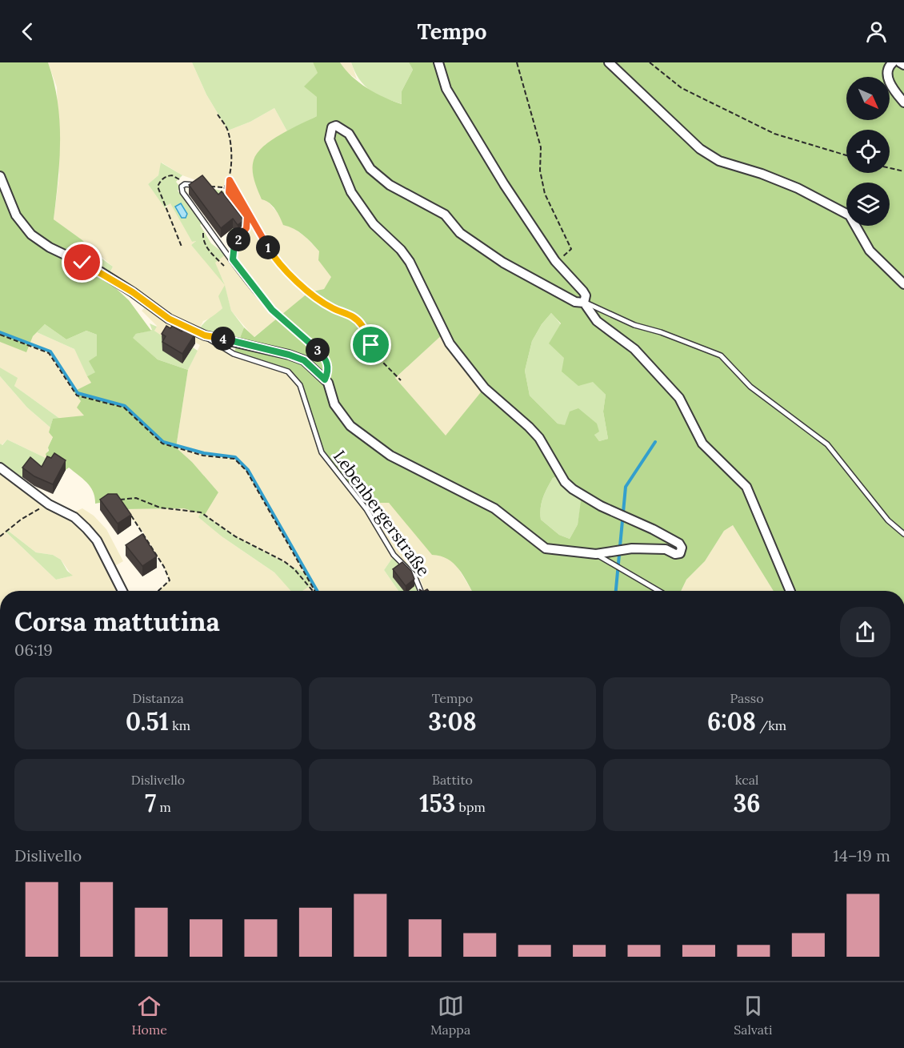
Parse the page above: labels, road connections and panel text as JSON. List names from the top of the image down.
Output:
{
  "streets": {
    "lane": ["Lebenbergerstraße"]
  },
  "north": "bottom right",
  "page": {
    "header": "Tempo",
    "pins": [
      "2",
      "1",
      "4",
      "3"
    ],
    "heading": ["Corsa mattutina", "06:19"],
    "stats": [
      ["Distanza", "0.51 km"],
      ["Tempo", "3:08"],
      ["Passo", "6:08 /km"],
      ["Dislivello", "7 m"],
      ["Battito", "153 bpm"],
      ["kcal", "36"]
    ],
    "chart": ["Dislivello", "14–19 m"],
    "tabs": ["Home", "Mappa", "Salvati"]
  }
}
